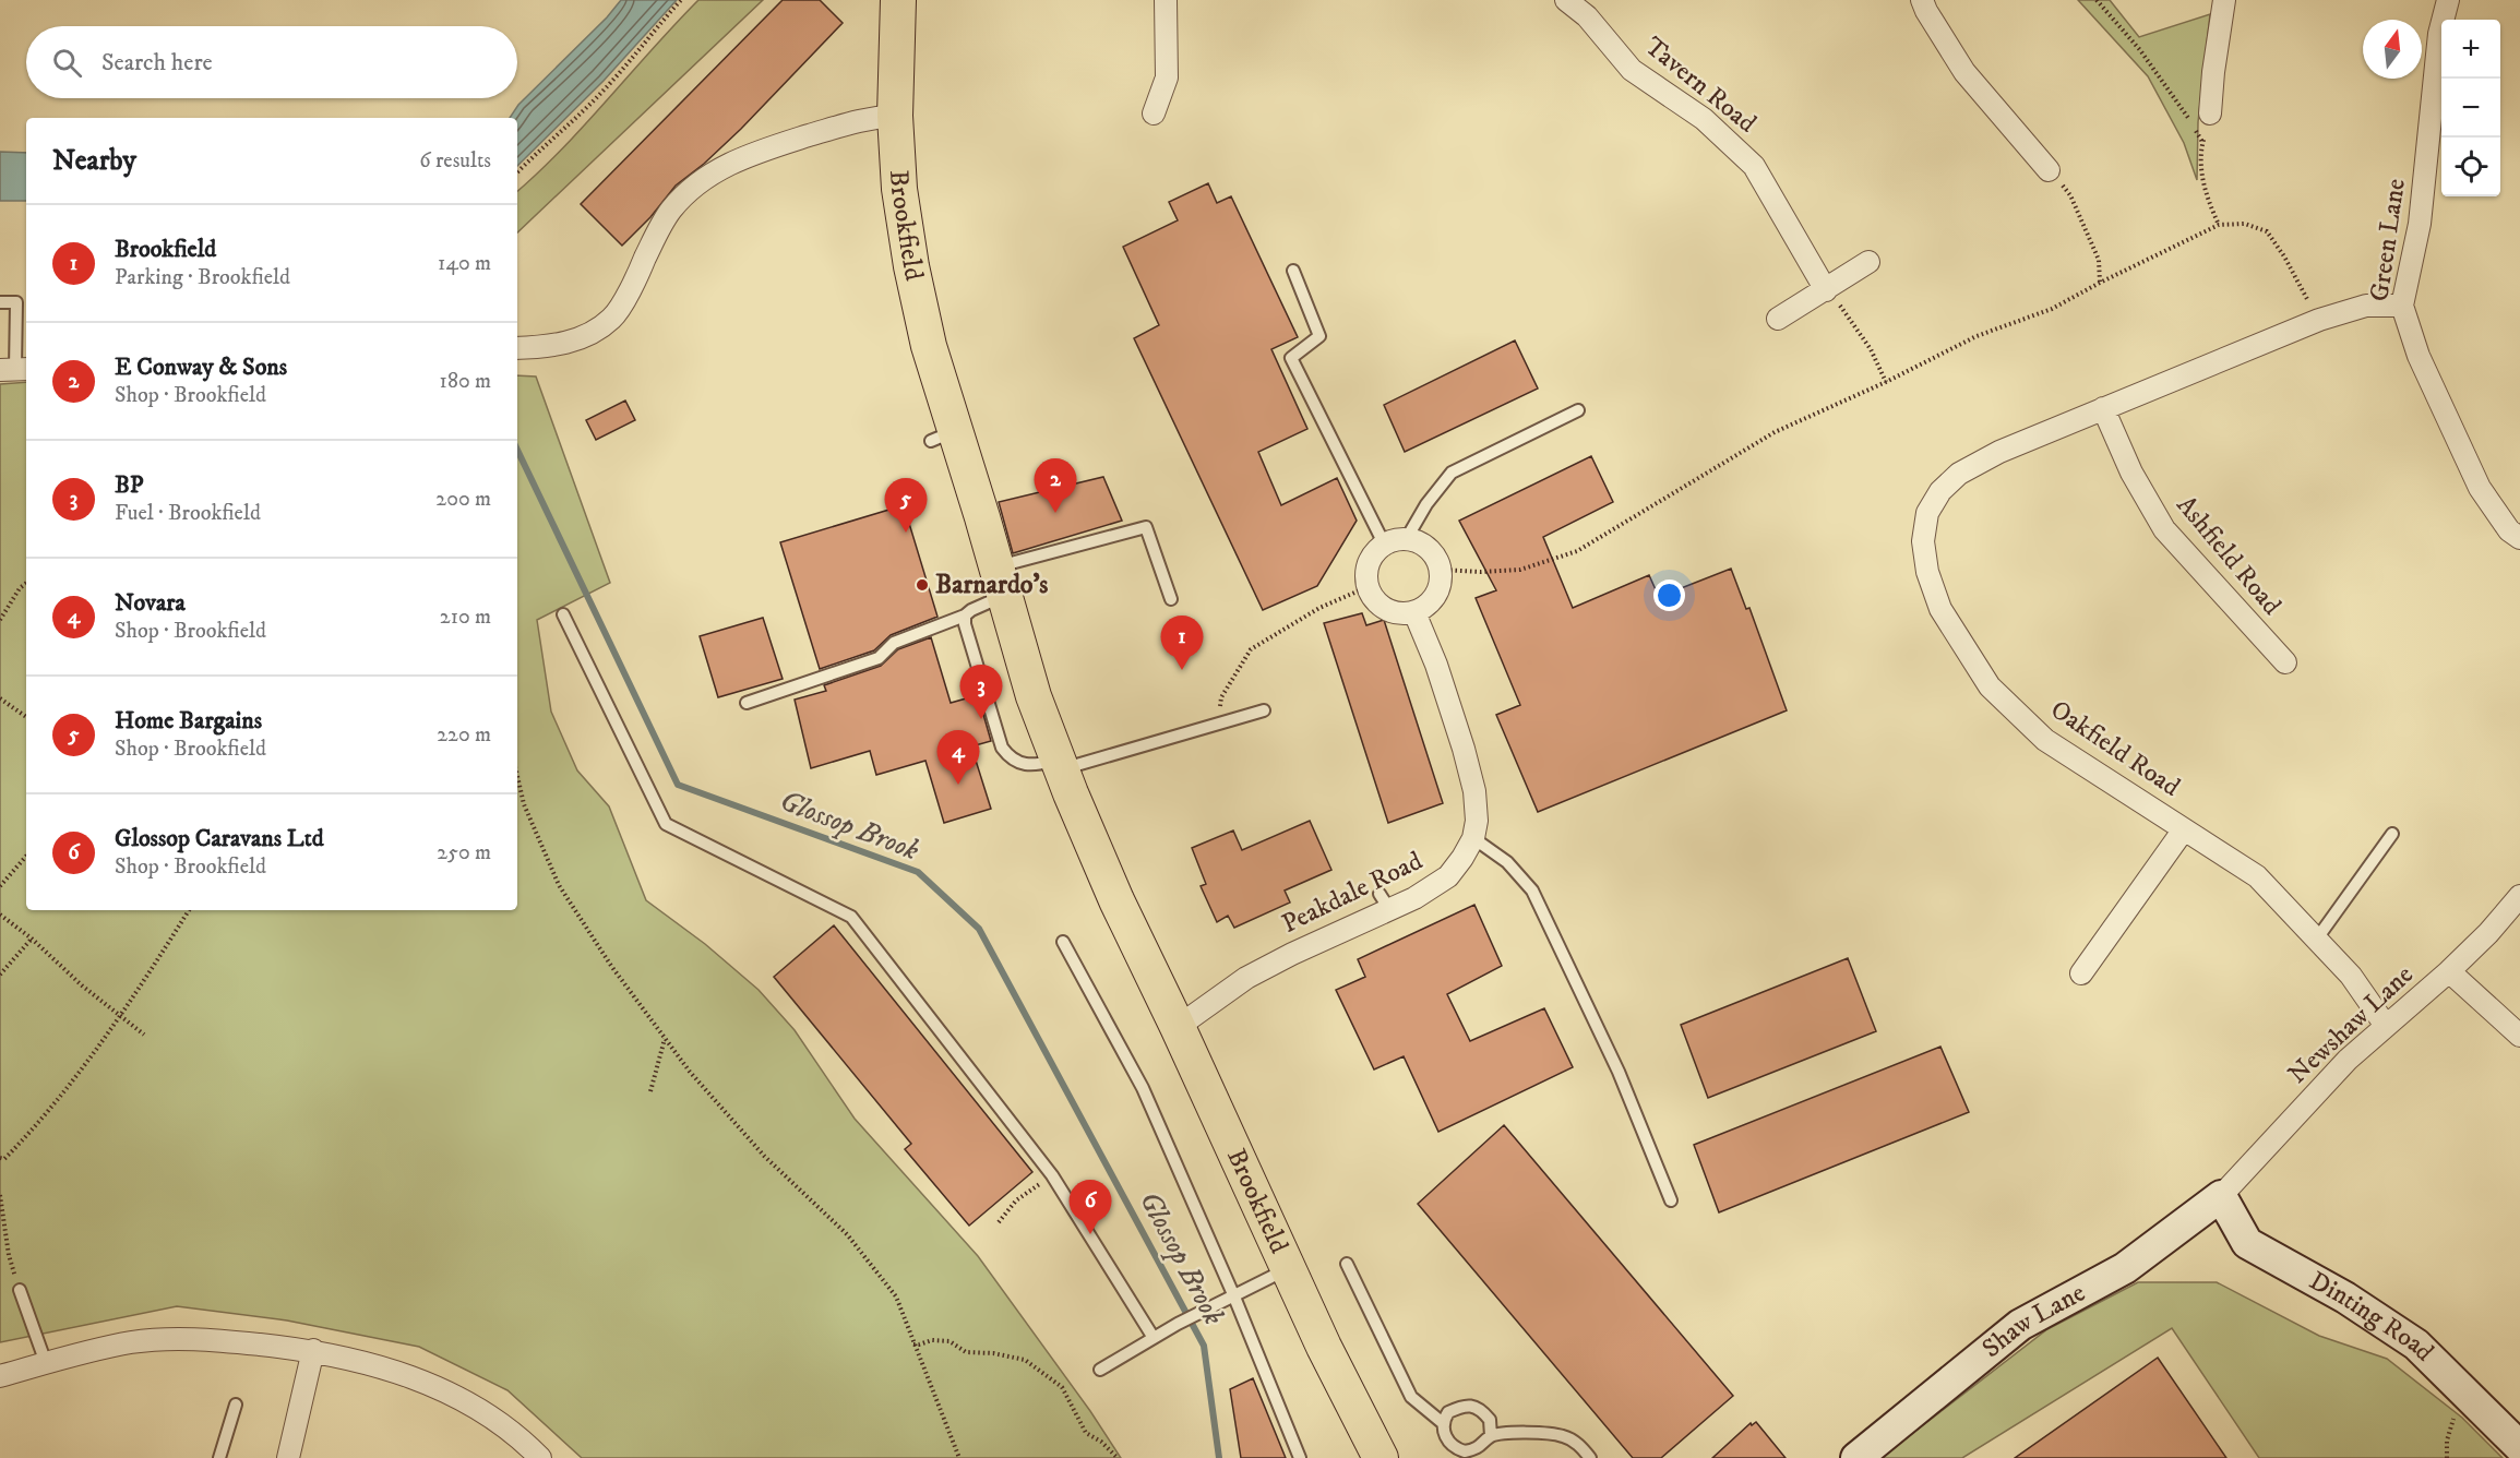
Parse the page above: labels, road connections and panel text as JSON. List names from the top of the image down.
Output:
{
  "streets": {
    "main road": ["Brookfield"],
    "street": [
      "Tavern Road",
      "Green Lane",
      "Ashfield Road",
      "Oakfield Road",
      "Peakdale Road",
      "Newshaw Lane",
      "Dinting Road",
      "Shaw Lane"
    ]
  },
  "crossings": [
    ["Brookfield", "Peakdale Road"],
    ["Green Lane", "Oakfield Road"],
    ["Ashfield Road", "Oakfield Road"],
    ["Oakfield Road", "Newshaw Lane"],
    ["Newshaw Lane", "Dinting Road"],
    ["Newshaw Lane", "Shaw Lane"],
    ["Dinting Road", "Shaw Lane"]
  ],
  "water": ["Glossop Brook"],
  "places": ["Barnardo's"],
  "north": "top",
  "page": {
    "map_buttons": ["+", "−"],
    "search": "Search here",
    "heading": ["Nearby", "6 results"],
    "list": [
      {
        "mark": "1",
        "name": "Brookfield",
        "note": "Parking · Brookfield",
        "value": "140 m"
      },
      {
        "mark": "2",
        "name": "E Conway & Sons",
        "note": "Shop · Brookfield",
        "value": "180 m"
      },
      {
        "mark": "3",
        "name": "BP",
        "note": "Fuel · Brookfield",
        "value": "200 m"
      },
      {
        "mark": "4",
        "name": "Novara",
        "note": "Shop · Brookfield",
        "value": "210 m"
      },
      {
        "mark": "5",
        "name": "Home Bargains",
        "note": "Shop · Brookfield",
        "value": "220 m"
      },
      {
        "mark": "6",
        "name": "Glossop Caravans Ltd",
        "note": "Shop · Brookfield",
        "value": "250 m"
      }
    ],
    "pins": [
      "2",
      "5",
      "1",
      "3",
      "4",
      "6"
    ]
  }
}
